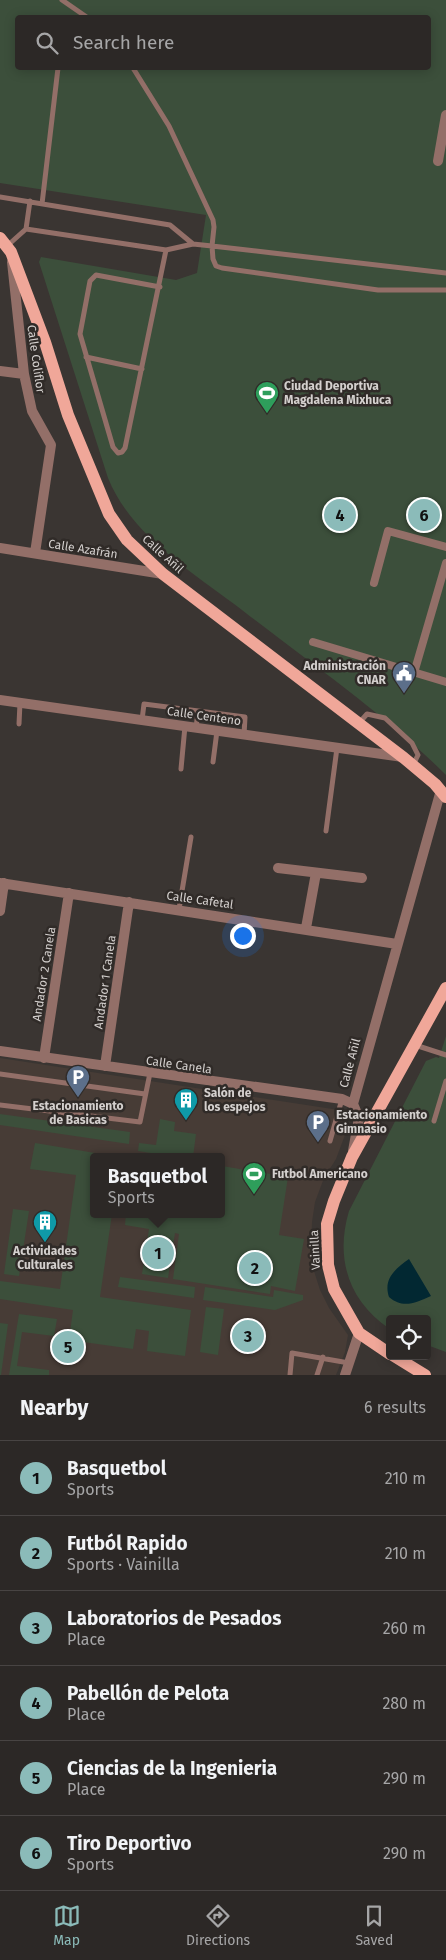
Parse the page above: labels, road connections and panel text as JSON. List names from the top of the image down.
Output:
{
  "streets": {
    "main road": ["Calle Añil", "Vainilla"],
    "street": [
      "Calle Coliflor",
      "Calle Azafrán",
      "Calle Centeno",
      "Calle Cafetal",
      "Andador 2 Canela",
      "Andador 1 Canela",
      "Calle Canela"
    ]
  },
  "crossings": [
    ["Calle Coliflor", "Calle Azafrán"],
    ["Calle Coliflor", "Calle Añil"],
    ["Calle Azafrán", "Calle Añil"],
    ["Calle Añil", "Calle Centeno"],
    ["Calle Añil", "Calle Cafetal"],
    ["Calle Añil", "Calle Canela"],
    ["Calle Añil", "Vainilla"],
    ["Calle Cafetal", "Andador 2 Canela"],
    ["Calle Cafetal", "Andador 1 Canela"],
    ["Andador 2 Canela", "Calle Canela"],
    ["Andador 1 Canela", "Calle Canela"]
  ],
  "places": {
    "sports": ["Ciudad Deportiva Magdalena Mixhuca", "Futbol Americano"],
    "public building": ["Administración CNAR"],
    "parking": ["Estacionamiento de Basicas", "Estacionamiento Gimnasio"],
    "building": ["Salón de los espejos", "Actividades Culturales"]
  },
  "page": {
    "search": "Search here",
    "pins": [
      "4",
      "6",
      "1",
      "2",
      "3",
      "5"
    ],
    "popup": ["Basquetbol", "Sports"],
    "heading": ["Nearby", "6 results"],
    "list": [
      {
        "mark": "1",
        "name": "Basquetbol",
        "note": "Sports",
        "value": "210 m"
      },
      {
        "mark": "2",
        "name": "Futból Rapido",
        "note": "Sports · Vainilla",
        "value": "210 m"
      },
      {
        "mark": "3",
        "name": "Laboratorios de Pesados",
        "note": "Place",
        "value": "260 m"
      },
      {
        "mark": "4",
        "name": "Pabellón de Pelota",
        "note": "Place",
        "value": "280 m"
      },
      {
        "mark": "5",
        "name": "Ciencias de la Ingenieria",
        "note": "Place",
        "value": "290 m"
      },
      {
        "mark": "6",
        "name": "Tiro Deportivo",
        "note": "Sports",
        "value": "290 m"
      }
    ],
    "nav": ["Map", "Directions", "Saved"]
  }
}
